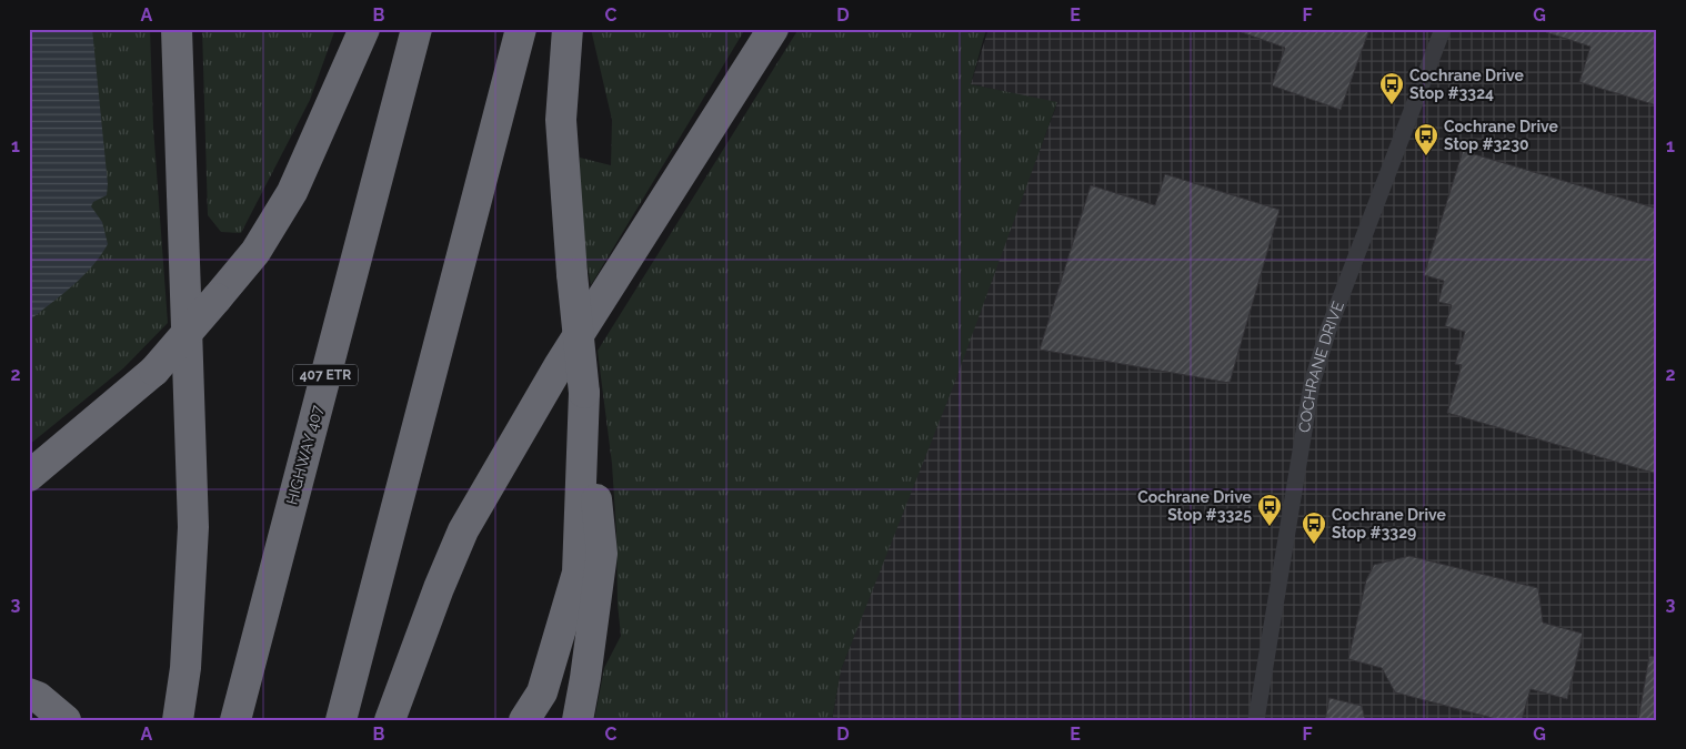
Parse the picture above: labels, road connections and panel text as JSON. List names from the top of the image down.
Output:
{
  "streets": {
    "highway": ["407 ETR", "HIGHWAY 407"],
    "street": ["COCHRANE DRIVE"]
  },
  "places": {
    "bus stop": [
      "Cochrane Drive Stop #3324",
      "Cochrane Drive Stop #3230",
      "Cochrane Drive Stop #3325",
      "Cochrane Drive Stop #3329"
    ]
  },
  "grid": {
    "columns": [
      "A",
      "B",
      "C",
      "D",
      "E",
      "F",
      "G"
    ],
    "rows": ["1", "2", "3"]
  }
}
